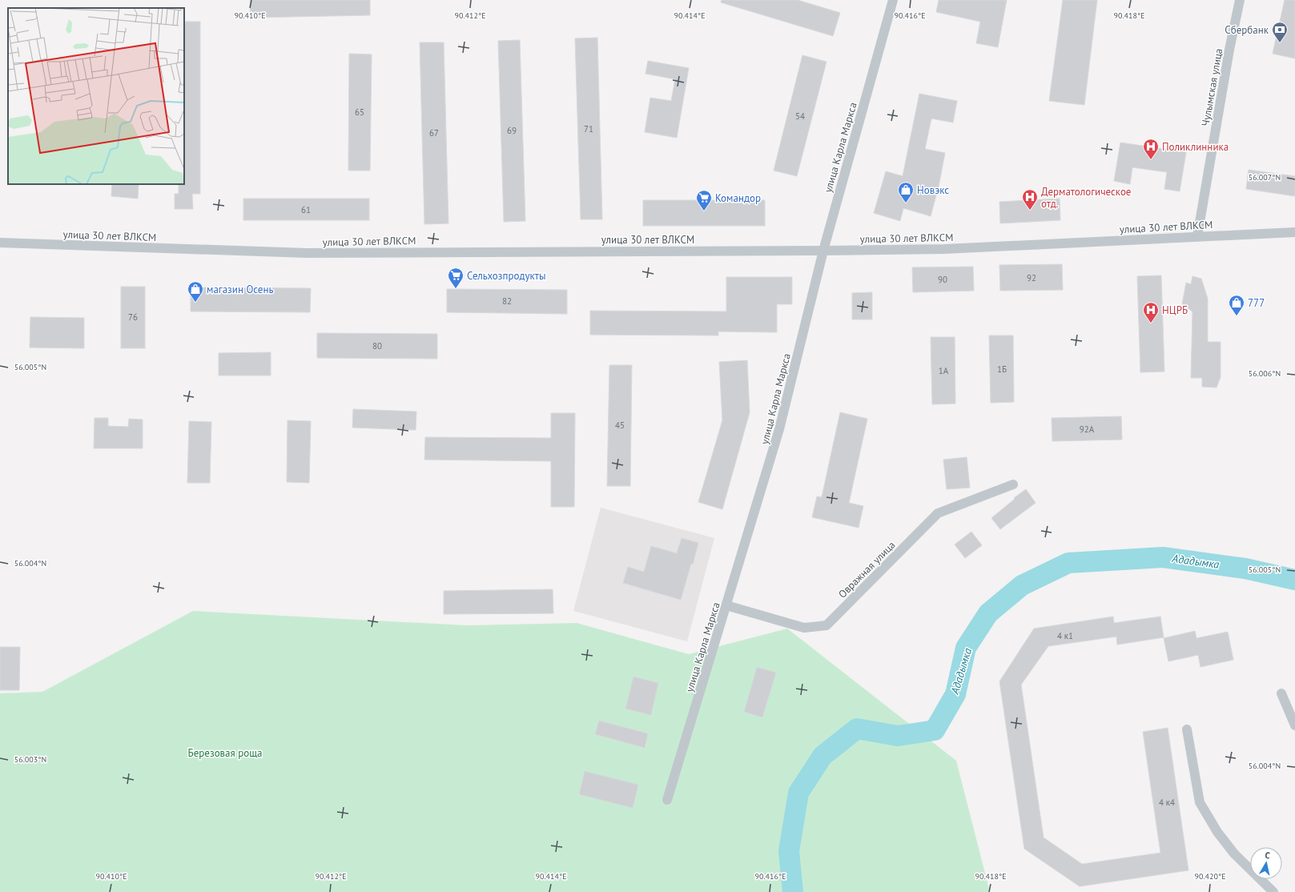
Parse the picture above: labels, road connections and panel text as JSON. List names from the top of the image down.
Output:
{
  "streets": {
    "street": [
      "Чулымская улица",
      "улица Карла Маркса",
      "улица 30 лет ВЛКСМ",
      "Овражная улица"
    ]
  },
  "crossings": [
    ["Чулымская улица", "улица 30 лет ВЛКСМ"],
    ["улица Карла Маркса", "улица 30 лет ВЛКСМ"],
    ["улица Карла Маркса", "Овражная улица"]
  ],
  "water": ["Ададымка"],
  "parks": ["Березовая роща"],
  "places": {
    "bank": ["Сбербанк"],
    "hospital": ["Поликлинника", "Дерматологическое отд.", "НЦРБ"],
    "shop": ["Новэкс", "магазин Осень", "777"],
    "supermarket": ["Командор", "Сельхозпродукты"]
  },
  "house_numbers": [
    "65",
    "54",
    "71",
    "69",
    "67",
    "61",
    "92",
    "90",
    "82",
    "76",
    "80",
    "1Б",
    "1А",
    "45",
    "92А",
    "4 к1",
    "4 к4"
  ],
  "north": "top",
  "coordinates": [
    "90.410°E",
    "90.412°E",
    "90.414°E",
    "90.416°E",
    "90.418°E",
    "56.007°N",
    "56.005°N",
    "56.006°N",
    "56.004°N",
    "56.003°N",
    "90.420°E"
  ]
}
